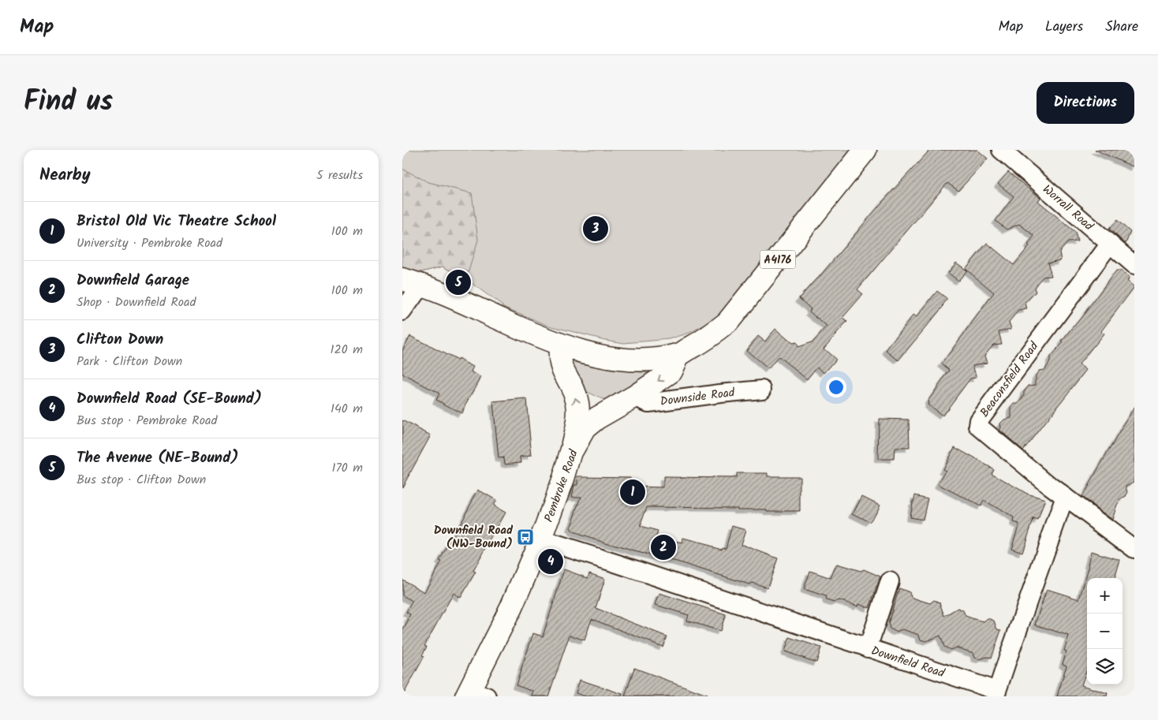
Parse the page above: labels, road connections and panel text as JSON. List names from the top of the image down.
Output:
{
  "streets": {
    "main road": ["A4176", "Pembroke Road"],
    "street": [
      "Worrall Road",
      "Beaconsfield Road",
      "Downside Road",
      "Downfield Road"
    ]
  },
  "crossings": [
    ["Worrall Road", "Beaconsfield Road"],
    ["A4176", "Pembroke Road"],
    ["Beaconsfield Road", "Downfield Road"],
    ["Downside Road", "Pembroke Road"],
    ["Pembroke Road", "Downfield Road"]
  ],
  "places": {
    "bus stop": ["Downfield Road (NW-Bound)"]
  },
  "page": {
    "header": "Map",
    "nav": ["Map", "Layers", "Share"],
    "title": "Find us",
    "buttons": "Directions",
    "heading": ["Nearby", "5 results"],
    "list": [
      {
        "mark": "1",
        "name": "Bristol Old Vic Theatre School",
        "note": "University · Pembroke Road",
        "value": "100 m"
      },
      {
        "mark": "2",
        "name": "Downfield Garage",
        "note": "Shop · Downfield Road",
        "value": "100 m"
      },
      {
        "mark": "3",
        "name": "Clifton Down",
        "note": "Park · Clifton Down",
        "value": "120 m"
      },
      {
        "mark": "4",
        "name": "Downfield Road (SE-Bound)",
        "note": "Bus stop · Pembroke Road",
        "value": "140 m"
      },
      {
        "mark": "5",
        "name": "The Avenue (NE-Bound)",
        "note": "Bus stop · Clifton Down",
        "value": "170 m"
      }
    ],
    "pins": [
      "3",
      "5",
      "1",
      "2",
      "4"
    ],
    "map_buttons": ["+", "−"]
  }
}
